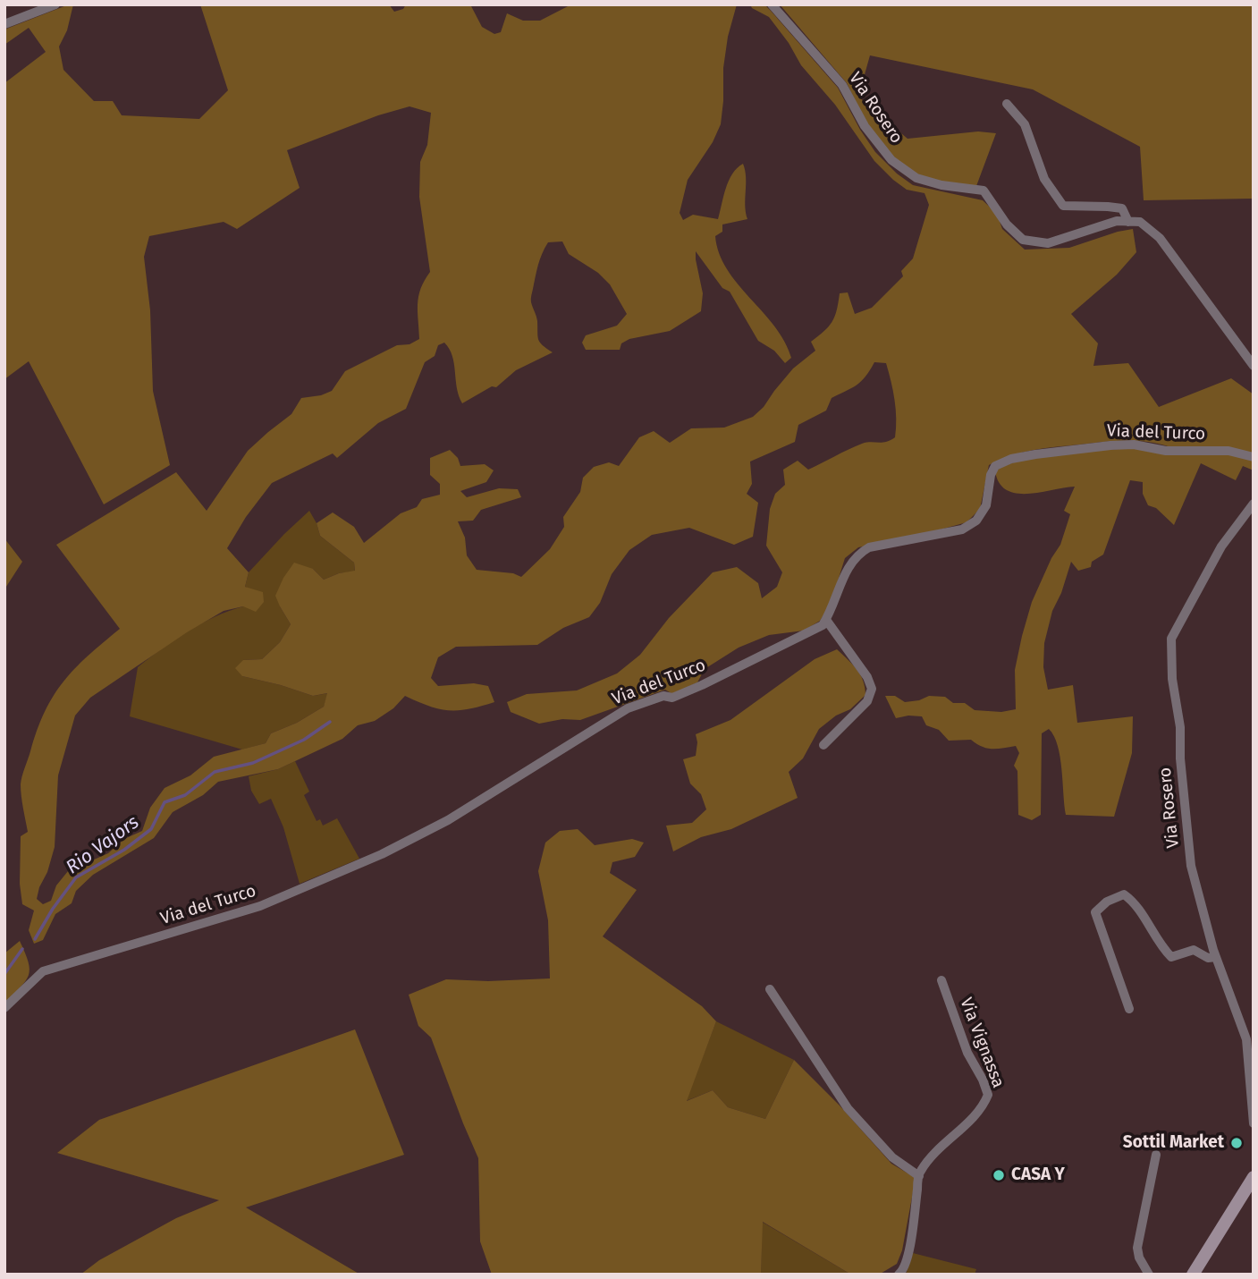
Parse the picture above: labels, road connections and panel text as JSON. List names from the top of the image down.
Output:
{
  "streets": {
    "street": ["Via Rosero", "Via del Turco", "Via Vignassa"]
  },
  "water": ["Rio Vajors"],
  "places": ["Sottil Market", "CASA Y"]
}
